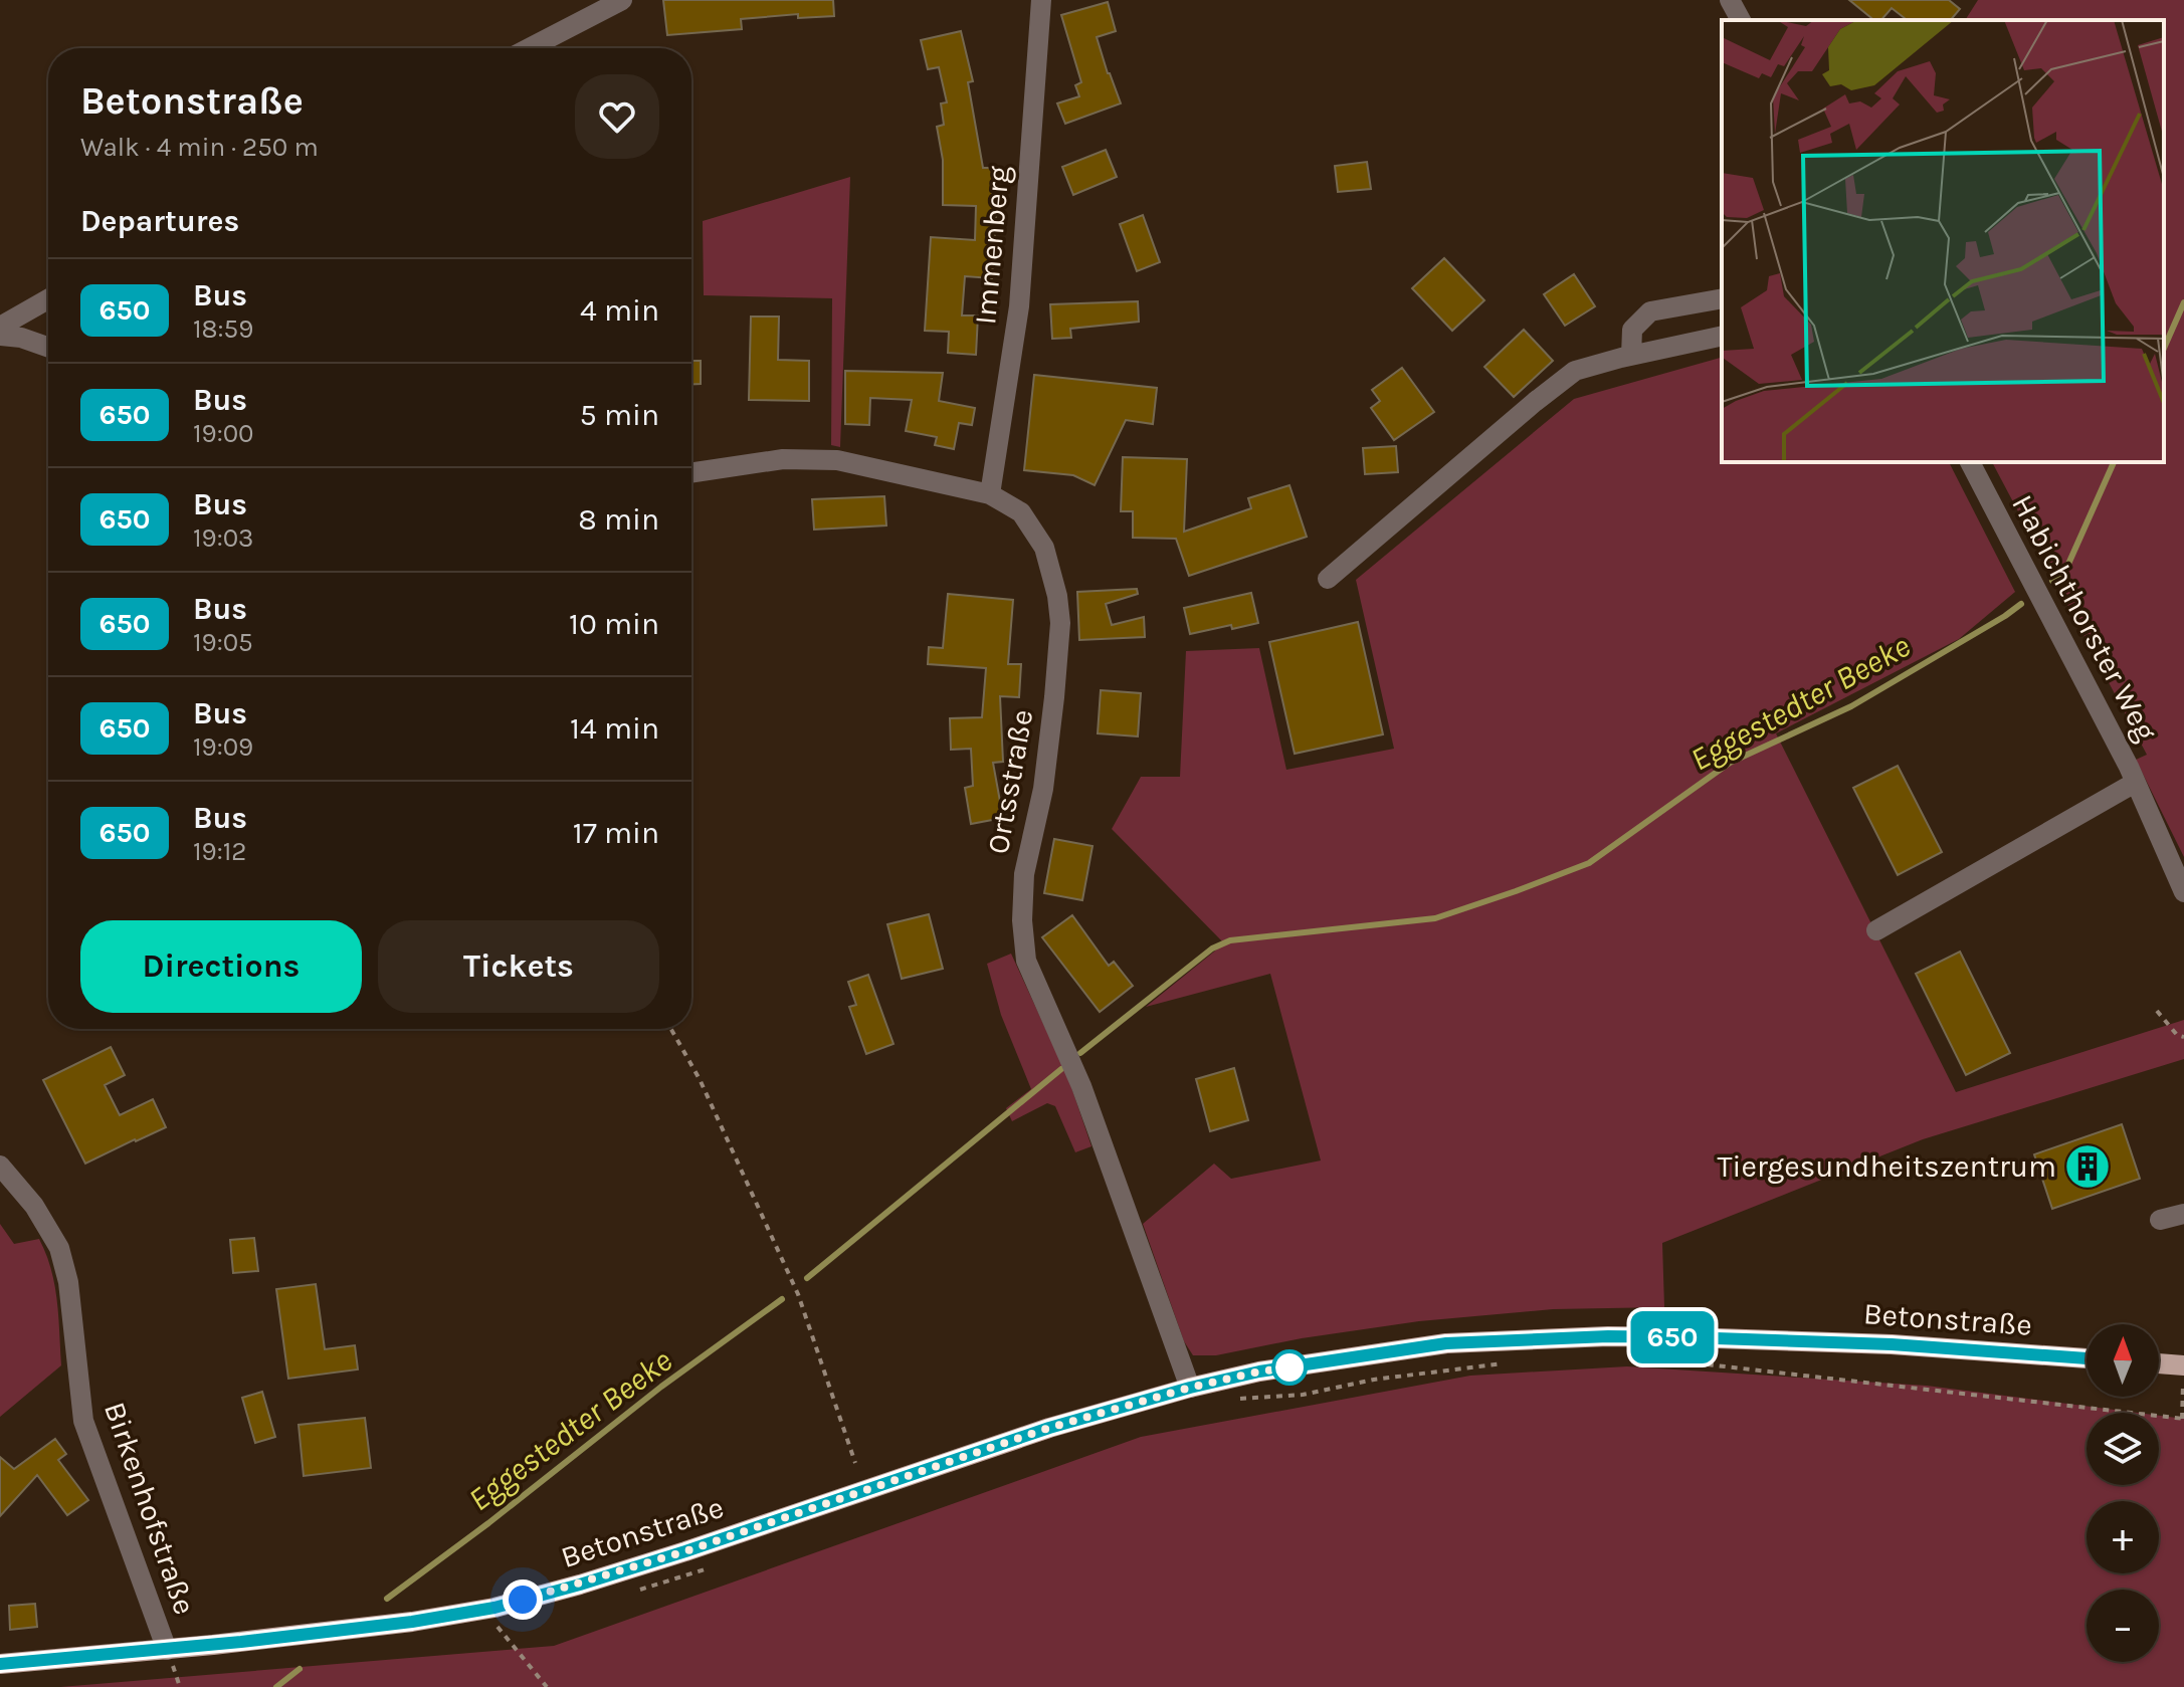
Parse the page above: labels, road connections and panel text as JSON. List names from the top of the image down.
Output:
{
  "streets": {
    "main road": ["Betonstraße"],
    "street": [
      "Immenberg",
      "Habichthorster Weg",
      "Ortsstraße",
      "Birkenhofstraße"
    ]
  },
  "crossings": [
    ["Immenberg", "Ortsstraße"],
    ["Ortsstraße", "Betonstraße"],
    ["Betonstraße", "Birkenhofstraße"]
  ],
  "water": ["Eggestedter Beeke"],
  "places": {
    "building": ["Tiergesundheitszentrum"]
  },
  "lines": ["bus line 650"],
  "north": "top",
  "page": {
    "on_map": "650",
    "heading": [
      ["Betonstraße", "Walk · 4 min · 250 m"],
      "Departures"
    ],
    "list": [
      {
        "mark": "650",
        "name": "Bus",
        "note": "18:59",
        "value": "4 min"
      },
      {
        "mark": "650",
        "name": "Bus",
        "note": "19:00",
        "value": "5 min"
      },
      {
        "mark": "650",
        "name": "Bus",
        "note": "19:03",
        "value": "8 min"
      },
      {
        "mark": "650",
        "name": "Bus",
        "note": "19:05",
        "value": "10 min"
      },
      {
        "mark": "650",
        "name": "Bus",
        "note": "19:09",
        "value": "14 min"
      },
      {
        "mark": "650",
        "name": "Bus",
        "note": "19:12",
        "value": "17 min"
      }
    ],
    "buttons": ["Directions", "Tickets"],
    "map_buttons": ["+", "−"]
  }
}
